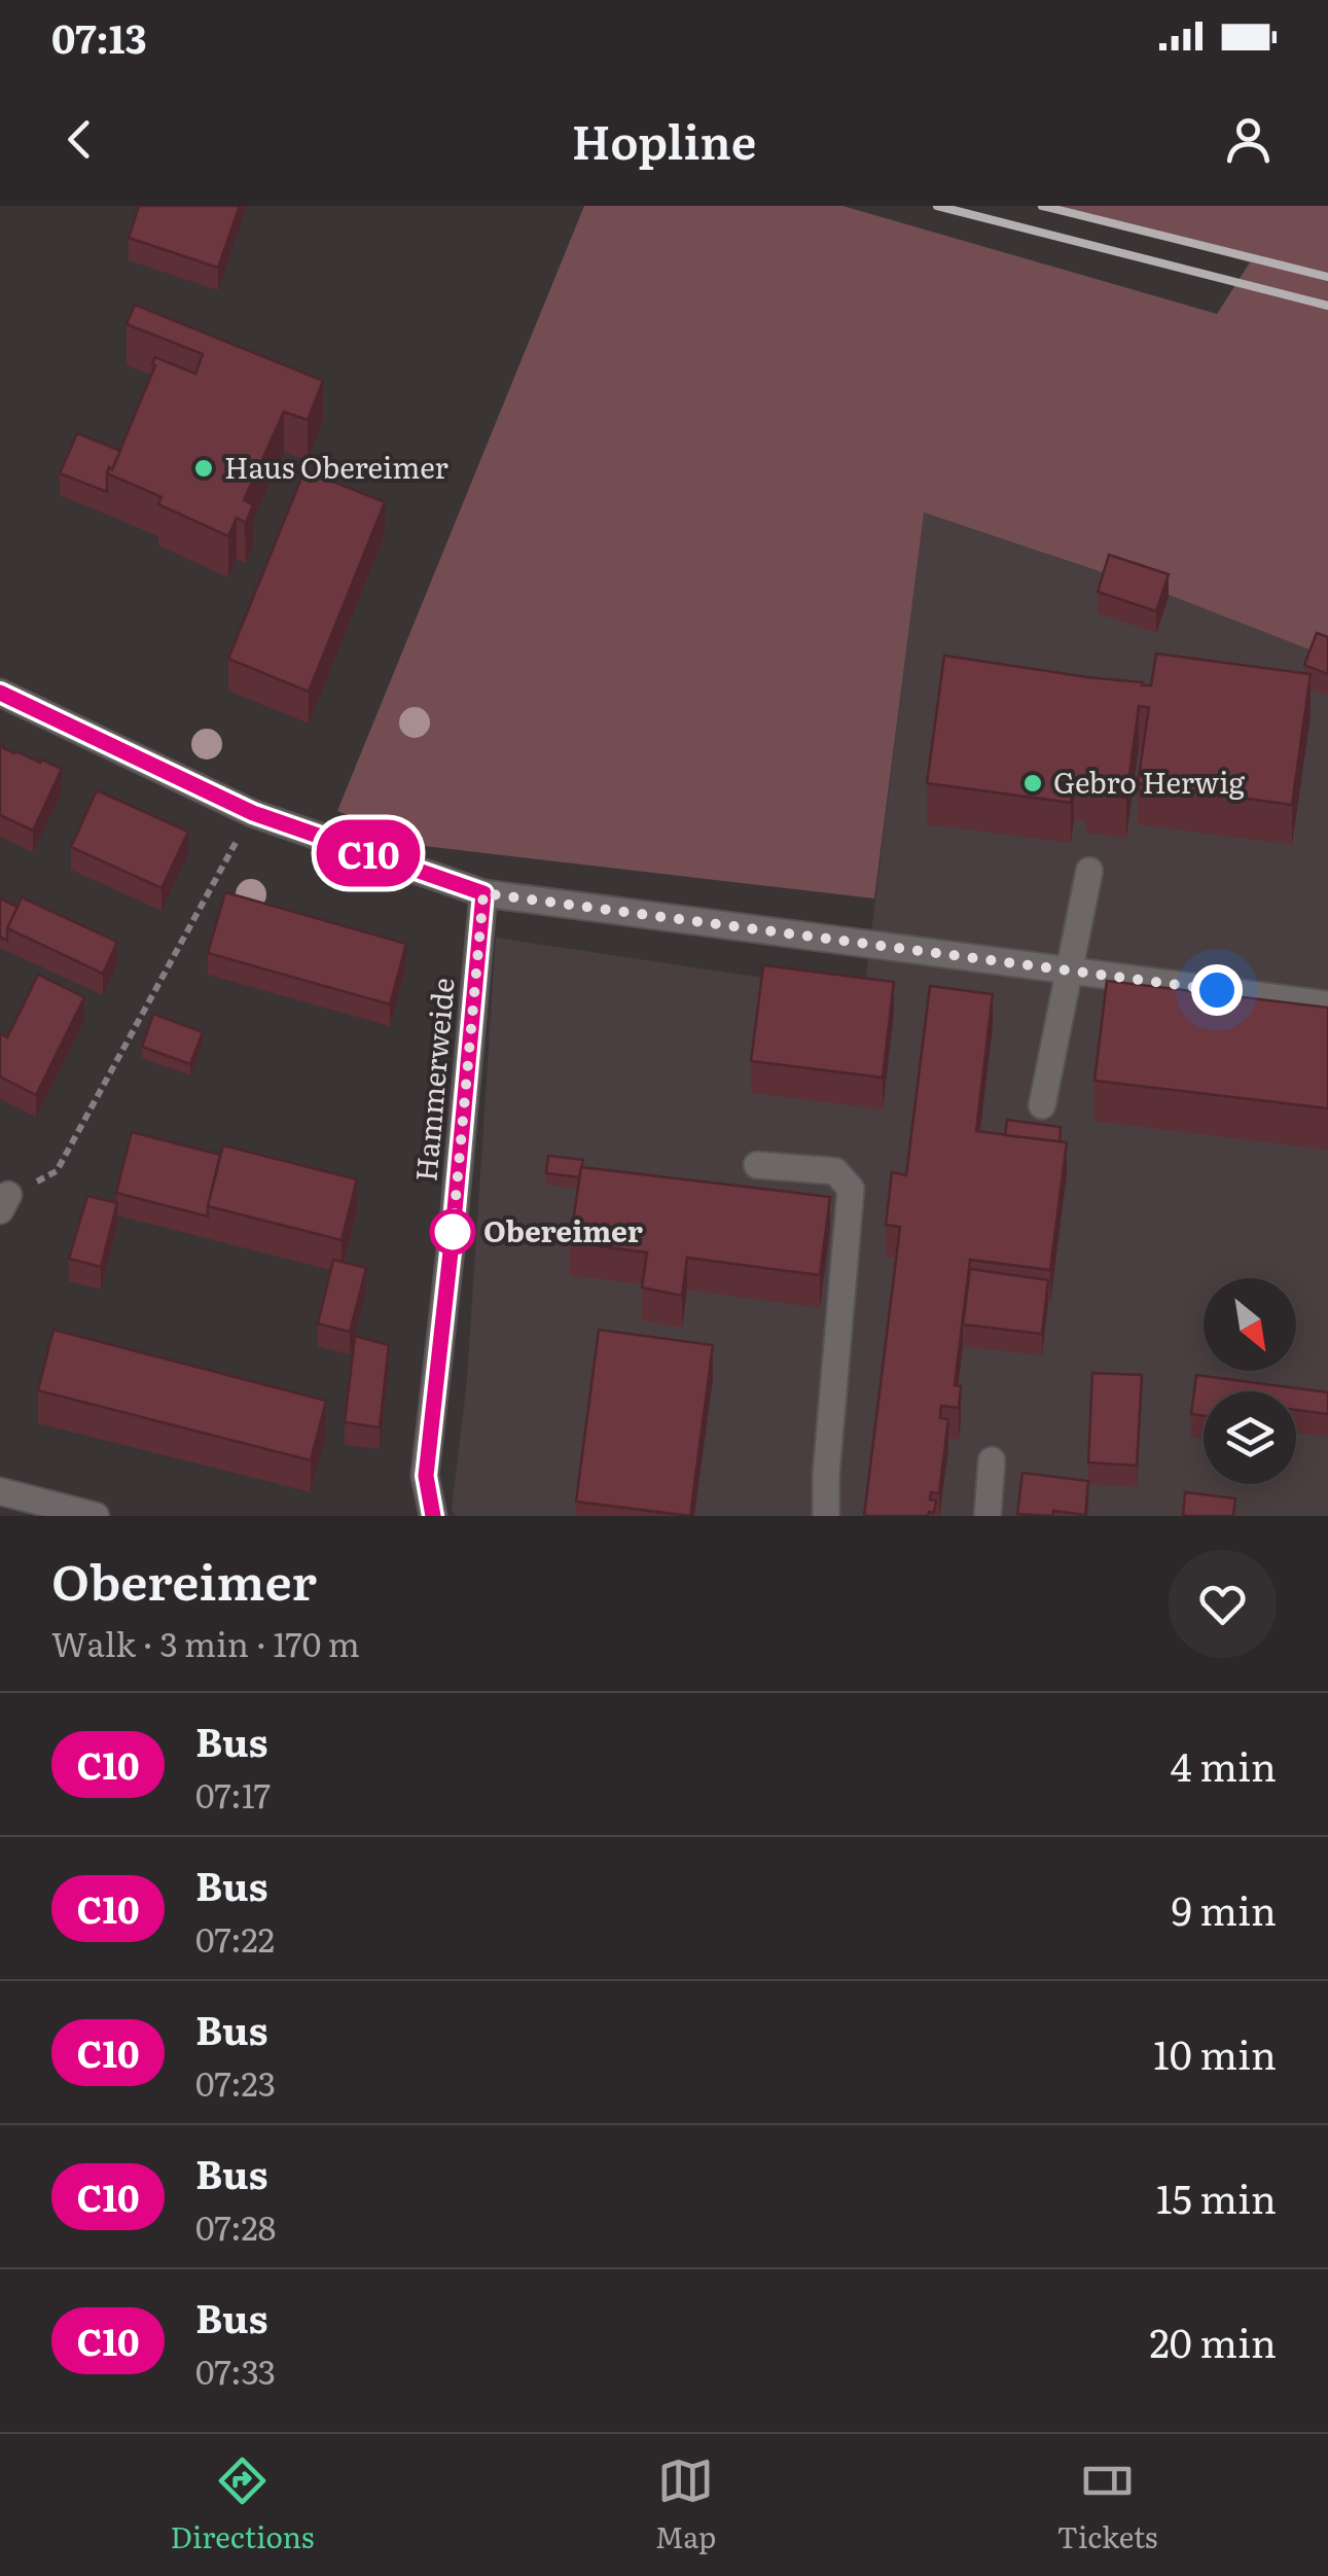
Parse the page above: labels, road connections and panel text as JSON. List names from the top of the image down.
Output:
{
  "streets": {
    "street": ["Hammerweide"]
  },
  "places": ["Haus Obereimer", "Gebro Herwig", "Obereimer"],
  "lines": ["bus line C10"],
  "north": "bottom right",
  "page": {
    "status": "07:13",
    "header": "Hopline",
    "on_map": "C10",
    "heading": ["Obereimer", "Walk · 3 min · 170 m"],
    "list": [
      {
        "mark": "C10",
        "name": "Bus",
        "note": "07:17",
        "value": "4 min"
      },
      {
        "mark": "C10",
        "name": "Bus",
        "note": "07:22",
        "value": "9 min"
      },
      {
        "mark": "C10",
        "name": "Bus",
        "note": "07:23",
        "value": "10 min"
      },
      {
        "mark": "C10",
        "name": "Bus",
        "note": "07:28",
        "value": "15 min"
      },
      {
        "mark": "C10",
        "name": "Bus",
        "note": "07:33",
        "value": "20 min"
      }
    ],
    "tabs": ["Directions", "Map", "Tickets"]
  }
}
